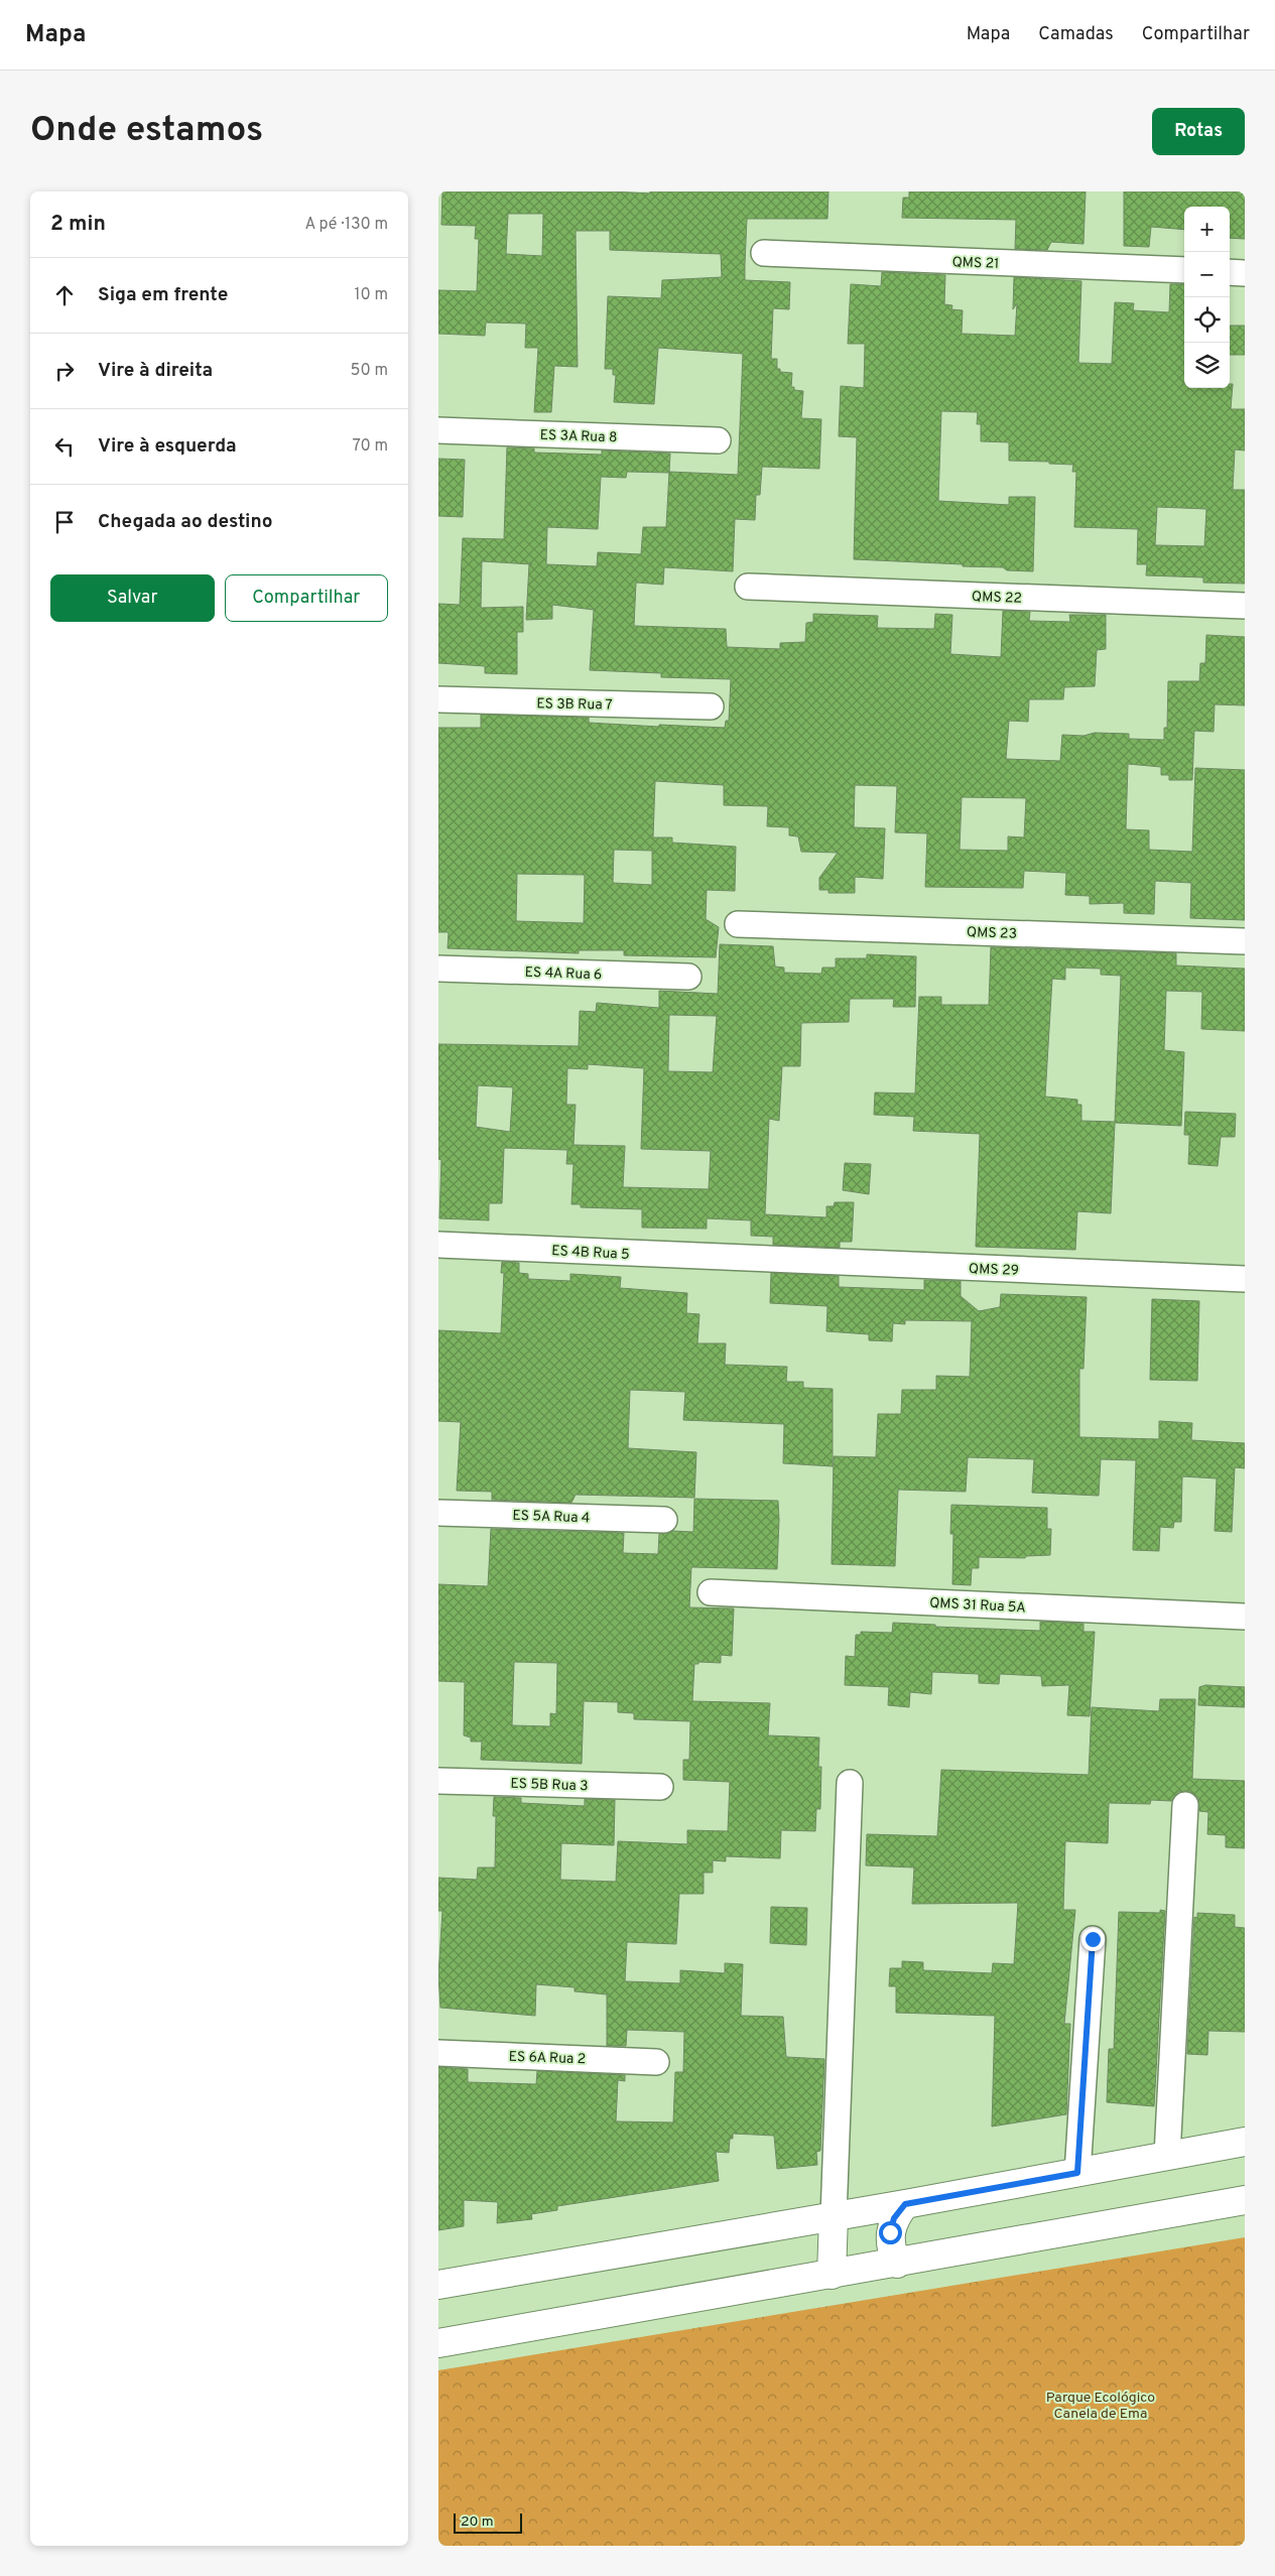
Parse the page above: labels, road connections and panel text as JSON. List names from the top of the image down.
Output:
{
  "streets": {
    "street": [
      "QMS 21",
      "ES 3A Rua 8",
      "QMS 22",
      "ES 3B Rua 7",
      "QMS 23",
      "ES 4A Rua 6",
      "ES 4B Rua 5",
      "QMS 29",
      "ES 5A Rua 4",
      "QMS 31 Rua 5A",
      "ES 5B Rua 3",
      "ES 6A Rua 2"
    ]
  },
  "crossings": [
    ["ES 4B Rua 5", "QMS 29"]
  ],
  "parks": ["Parque Ecológico Canela de Ema"],
  "scale_bar": "20 m",
  "page": {
    "header": "Mapa",
    "nav": ["Mapa", "Camadas", "Compartilhar"],
    "buttons": [
      "Rotas",
      ["Salvar", "Compartilhar"]
    ],
    "title": "Onde estamos",
    "heading": ["2 min", "A pé · 130 m"],
    "map_buttons": ["+", "−"],
    "list": [
      ["Siga em frente", "10 m"],
      ["Vire à direita", "50 m"],
      ["Vire à esquerda", "70 m"],
      "Chegada ao destino"
    ],
    "scale": "20 m"
  }
}
